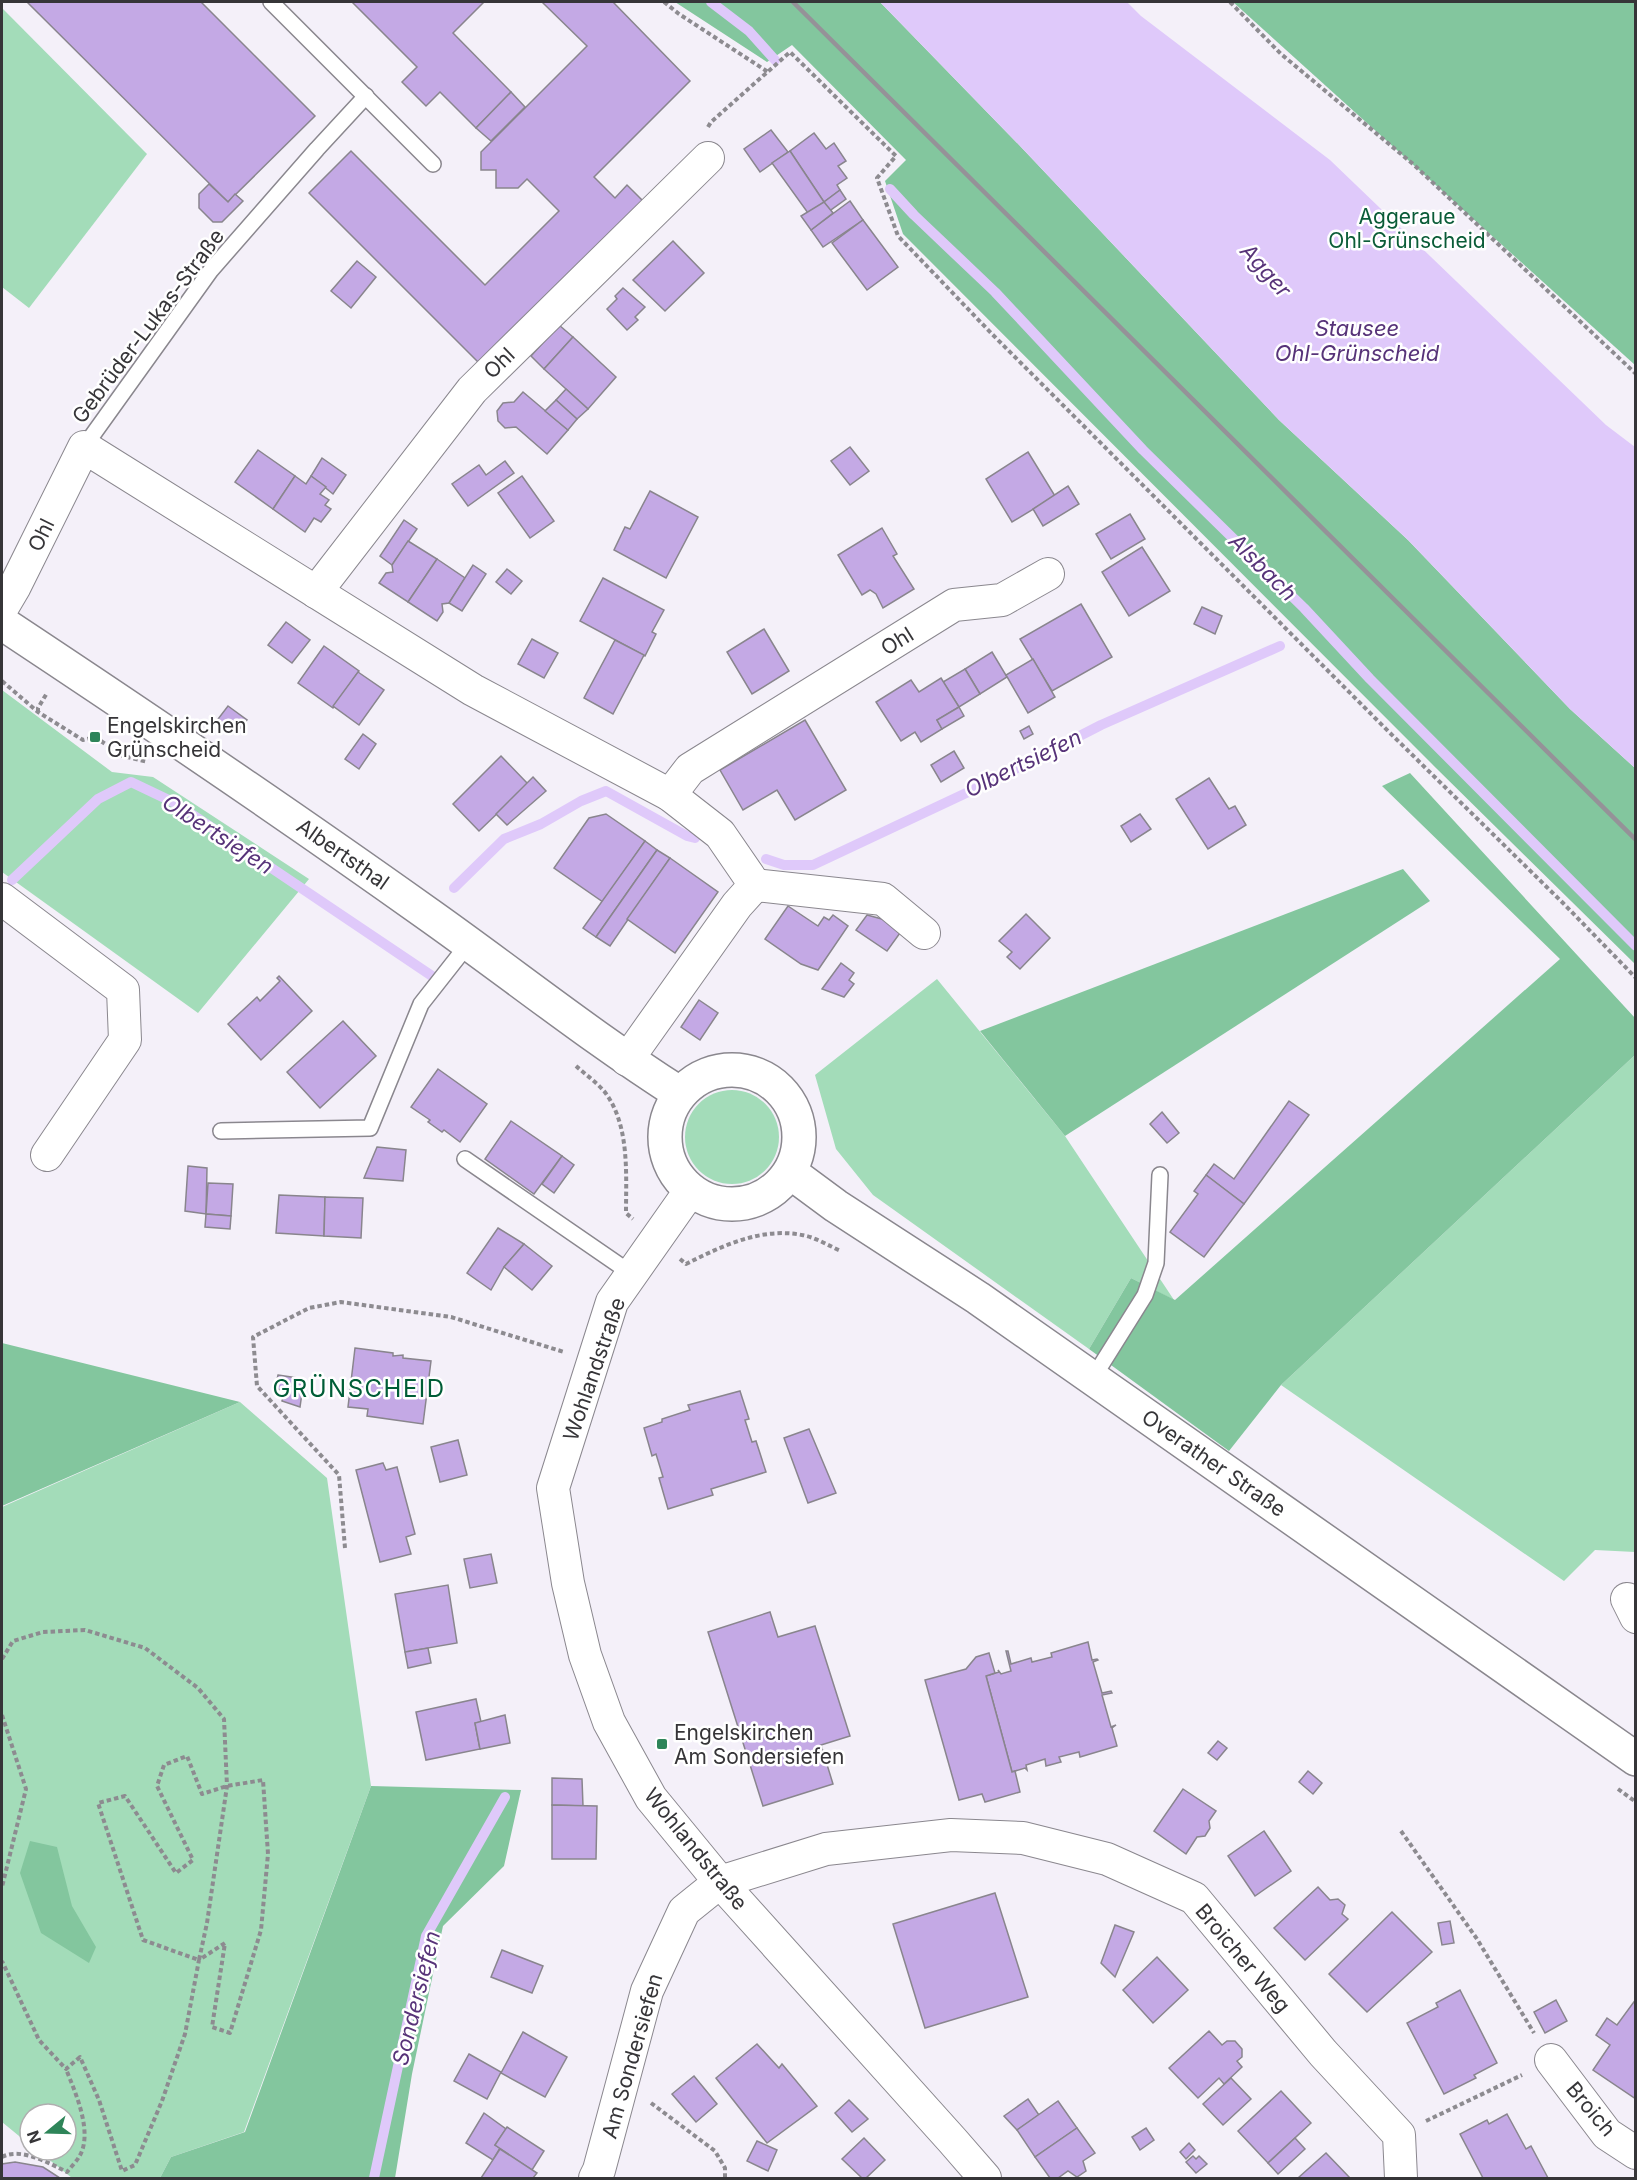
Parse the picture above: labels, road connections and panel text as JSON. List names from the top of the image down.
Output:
{
  "streets": {
    "main road": ["Albertsthal", "Overather Straße"],
    "street": [
      "Ohl",
      "Wohlandstraße",
      "Broicher Weg",
      "Am Sondersiefen",
      "Broich"
    ],
    "lane": ["Gebrüder-Lukas-Straße"]
  },
  "crossings": [
    ["Gebrüder-Lukas-Straße", "Ohl"],
    ["Albertsthal", "Wohlandstraße"],
    ["Albertsthal", "Overather Straße"],
    ["Wohlandstraße", "Overather Straße"],
    ["Wohlandstraße", "Broicher Weg"],
    ["Wohlandstraße", "Am Sondersiefen"],
    ["Broicher Weg", "Am Sondersiefen"]
  ],
  "districts": ["GRÜNSCHEID"],
  "water": [
    "Agger",
    "Stausee Ohl-Grünscheid",
    "Alsbach",
    "Olbertsiefen",
    "Sondersiefen"
  ],
  "parks": ["Aggeraue Ohl-Grünscheid"],
  "places": {
    "transit": ["Engelskirchen Grünscheid", "Engelskirchen Am Sondersiefen"]
  },
  "north": "left"
}
